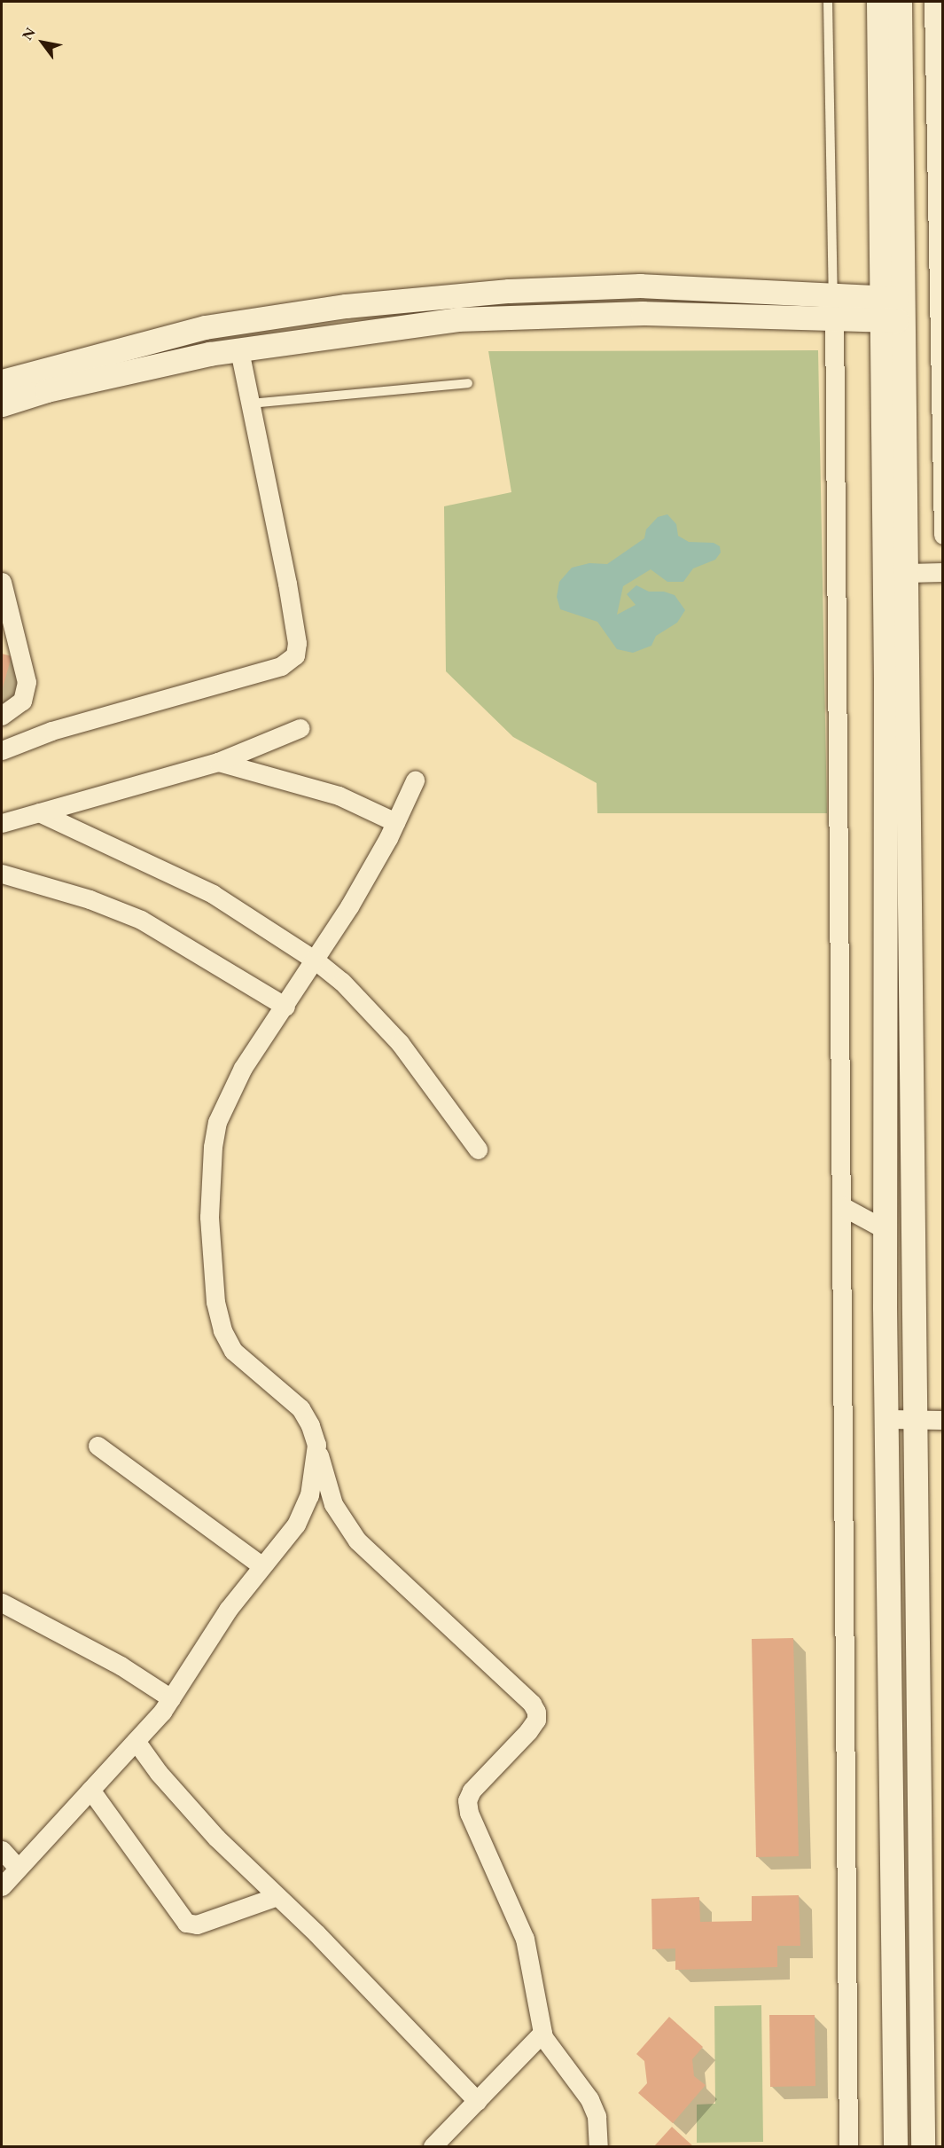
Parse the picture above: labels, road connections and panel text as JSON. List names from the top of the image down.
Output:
{
  "north": "top left"
}
